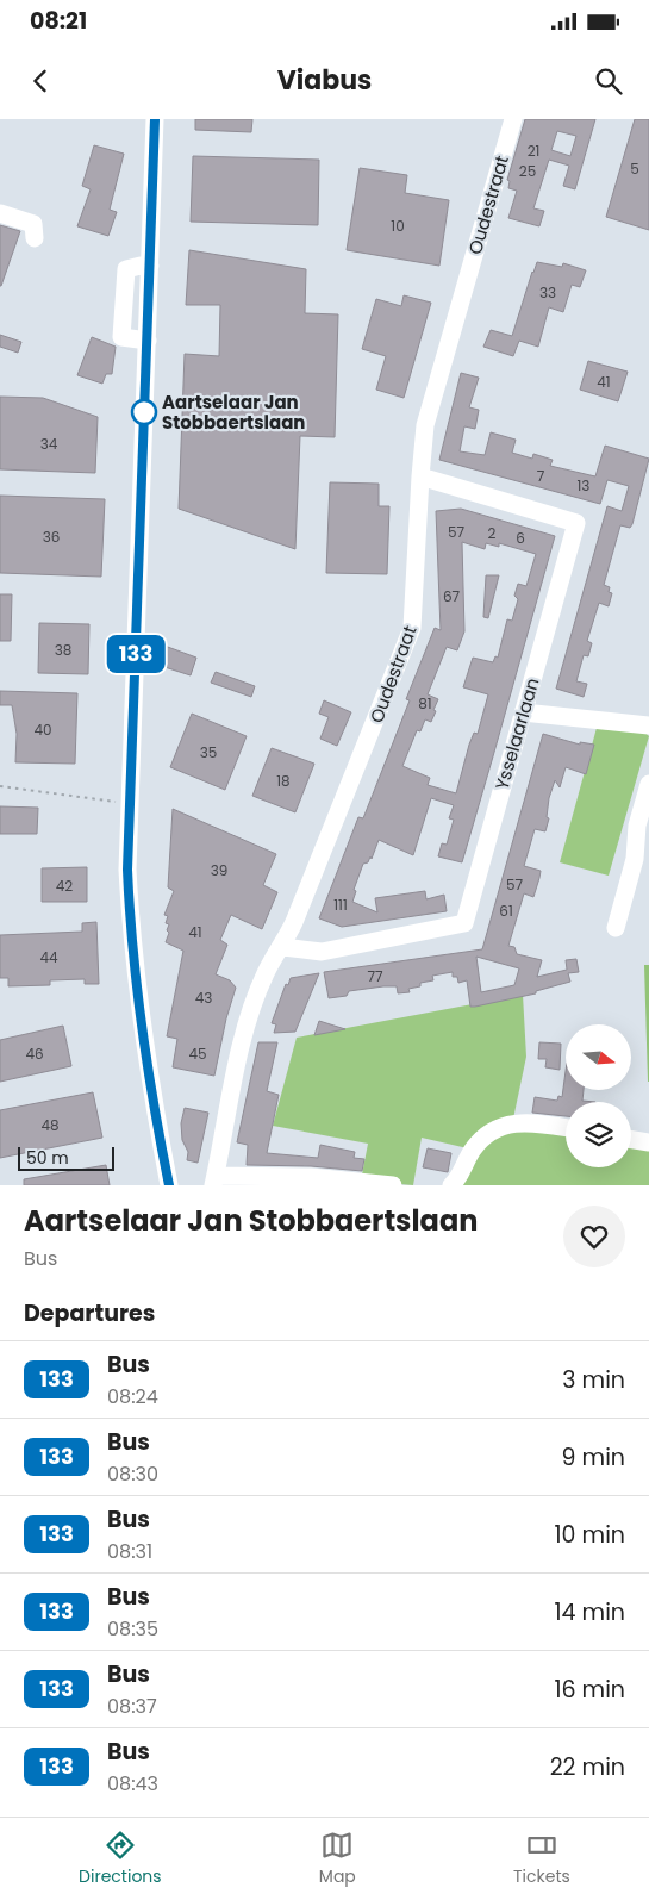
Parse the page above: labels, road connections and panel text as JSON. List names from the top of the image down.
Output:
{
  "streets": {
    "street": ["Oudestraat", "Ysselaarlaan"]
  },
  "crossings": [
    ["Oudestraat", "Ysselaarlaan"]
  ],
  "places": ["Aartselaar Jan Stobbaertslaan"],
  "lines": ["bus line 133"],
  "house_numbers": [
    "21",
    "5",
    "25",
    "10",
    "33",
    "41",
    "34",
    "7",
    "13",
    "57",
    "2",
    "36",
    "6",
    "67",
    "38",
    "81",
    "40",
    "35",
    "18",
    "39",
    "57",
    "42",
    "111",
    "61",
    "41",
    "44",
    "77",
    "43",
    "46",
    "45",
    "48"
  ],
  "scale_bar": "50 m",
  "north": "right",
  "page": {
    "status": "08:21",
    "header": "Viabus",
    "on_map": "133",
    "scale": "50 m",
    "heading": [
      ["Aartselaar Jan Stobbaertslaan", "Bus"],
      "Departures"
    ],
    "list": [
      {
        "mark": "133",
        "name": "Bus",
        "note": "08:24",
        "value": "3 min"
      },
      {
        "mark": "133",
        "name": "Bus",
        "note": "08:30",
        "value": "9 min"
      },
      {
        "mark": "133",
        "name": "Bus",
        "note": "08:31",
        "value": "10 min"
      },
      {
        "mark": "133",
        "name": "Bus",
        "note": "08:35",
        "value": "14 min"
      },
      {
        "mark": "133",
        "name": "Bus",
        "note": "08:37",
        "value": "16 min"
      },
      {
        "mark": "133",
        "name": "Bus",
        "note": "08:43",
        "value": "22 min"
      }
    ],
    "tabs": ["Directions", "Map", "Tickets"]
  }
}
